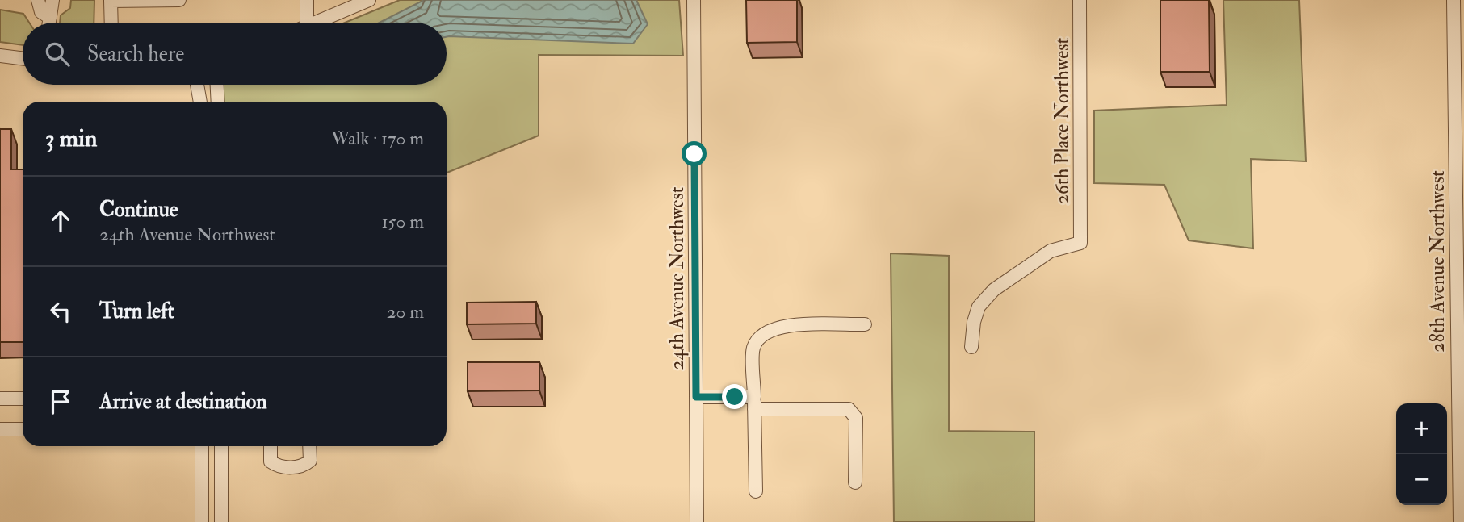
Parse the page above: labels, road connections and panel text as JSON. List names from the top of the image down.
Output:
{
  "streets": {
    "street": ["26th Place Northwest", "28th Avenue Northwest", "24th Avenue Northwest"]
  },
  "page": {
    "search": "Search here",
    "heading": ["3 min", "Walk · 170 m"],
    "list": [
      ["Continue", "24th Avenue Northwest", "150 m"],
      ["Turn left", "20 m"],
      "Arrive at destination"
    ],
    "map_buttons": ["+", "−"]
  }
}
